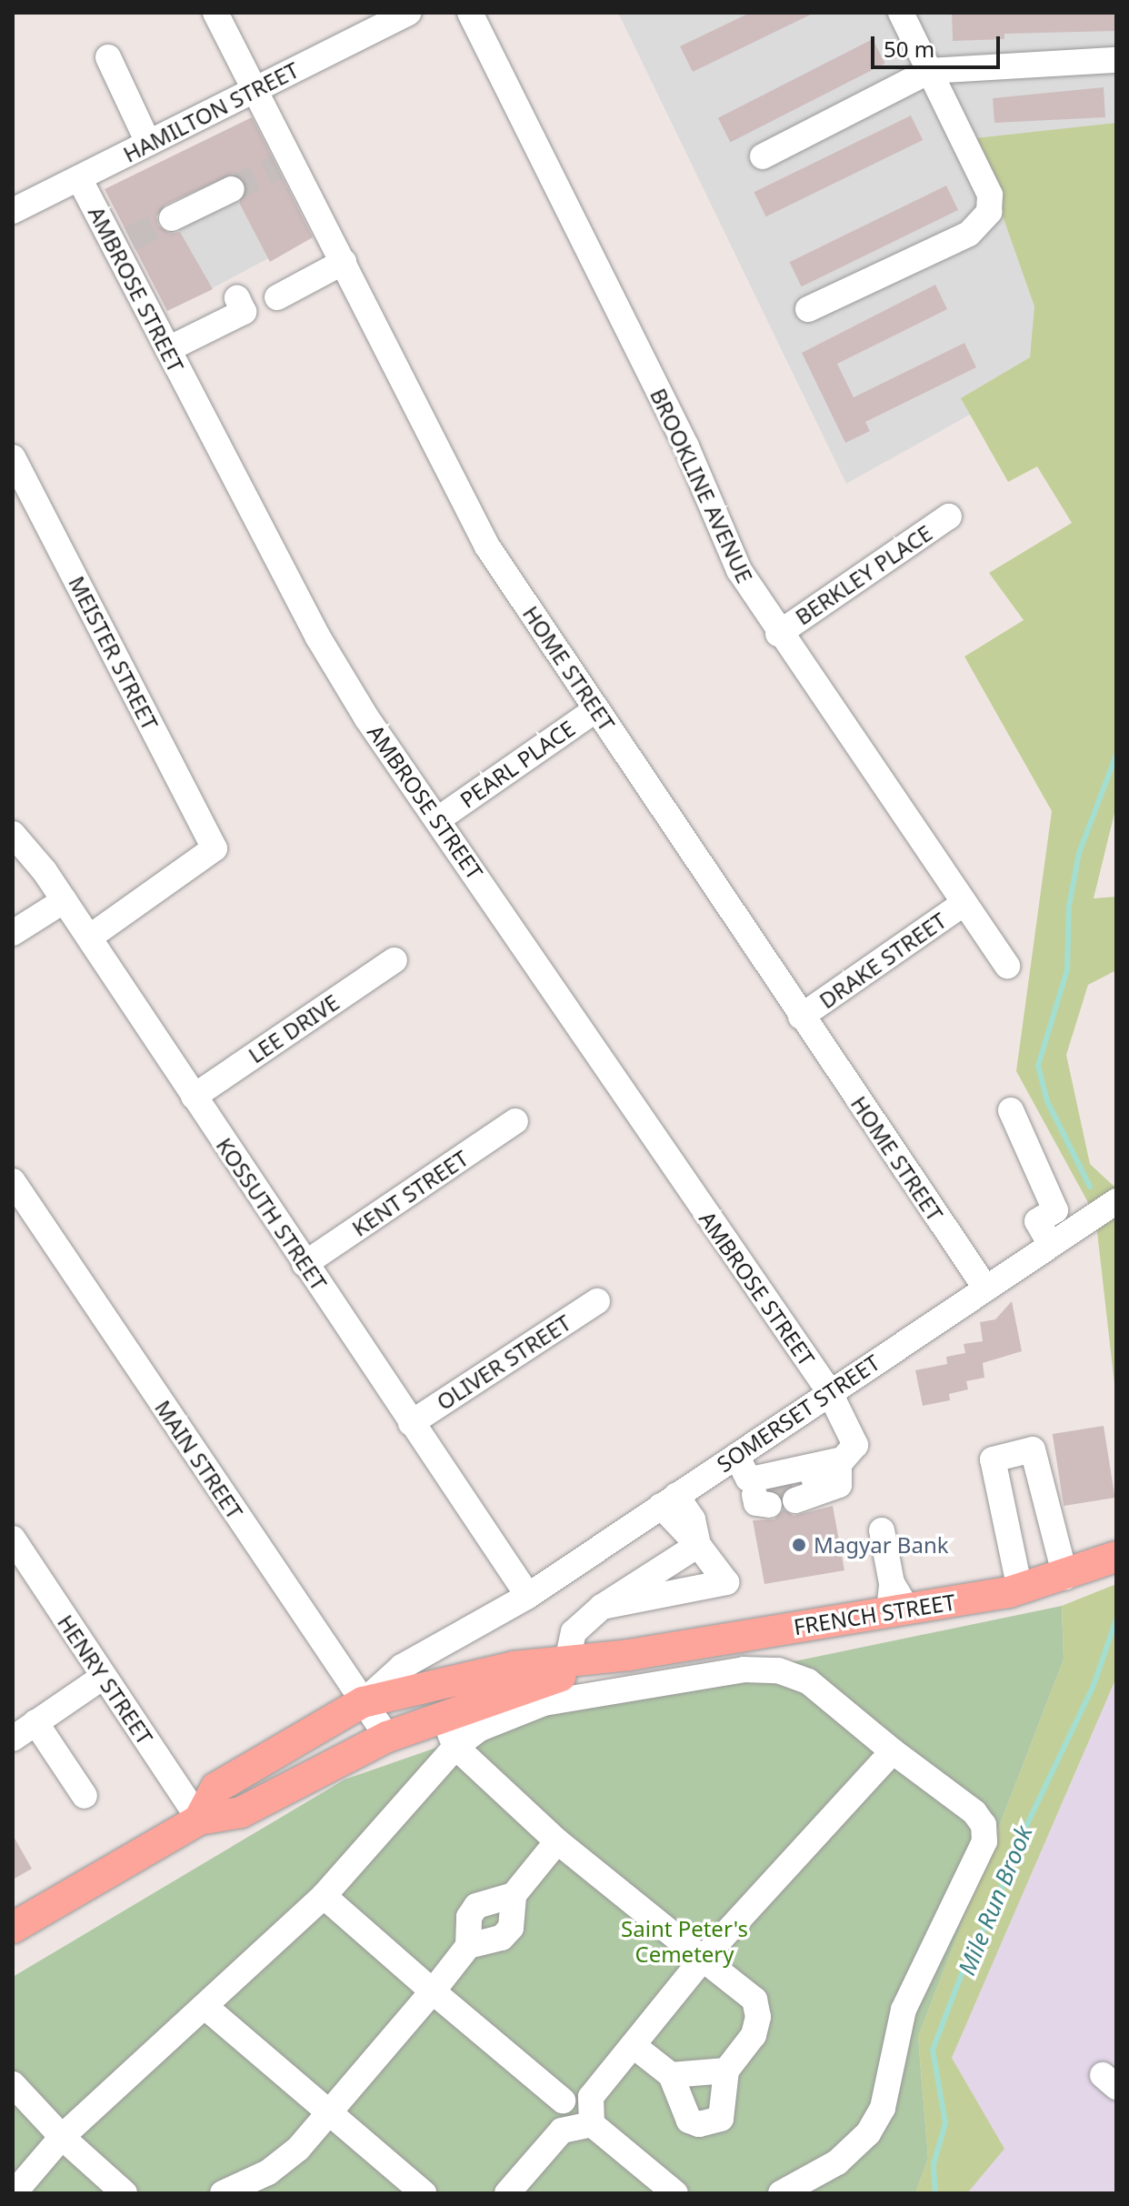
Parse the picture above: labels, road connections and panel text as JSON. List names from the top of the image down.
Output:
{
  "streets": {
    "main road": ["SOMERSET STREET", "FRENCH STREET"],
    "street": [
      "HAMILTON STREET",
      "AMBROSE STREET",
      "BROOKLINE AVENUE",
      "BERKLEY PLACE",
      "MEISTER STREET",
      "HOME STREET",
      "PEARL PLACE",
      "DRAKE STREET",
      "LEE DRIVE",
      "KENT STREET",
      "KOSSUTH STREET",
      "OLIVER STREET",
      "MAIN STREET",
      "HENRY STREET"
    ]
  },
  "crossings": [
    ["HAMILTON STREET", "AMBROSE STREET"],
    ["HAMILTON STREET", "HOME STREET"],
    ["AMBROSE STREET", "PEARL PLACE"],
    ["AMBROSE STREET", "SOMERSET STREET"],
    ["BROOKLINE AVENUE", "BERKLEY PLACE"],
    ["BROOKLINE AVENUE", "DRAKE STREET"],
    ["MEISTER STREET", "KOSSUTH STREET"],
    ["HOME STREET", "PEARL PLACE"],
    ["HOME STREET", "DRAKE STREET"],
    ["HOME STREET", "SOMERSET STREET"],
    ["LEE DRIVE", "KOSSUTH STREET"],
    ["KENT STREET", "KOSSUTH STREET"],
    ["KOSSUTH STREET", "OLIVER STREET"],
    ["KOSSUTH STREET", "SOMERSET STREET"],
    ["SOMERSET STREET", "MAIN STREET"],
    ["SOMERSET STREET", "FRENCH STREET"],
    ["SOMERSET STREET", "HENRY STREET"],
    ["MAIN STREET", "FRENCH STREET"]
  ],
  "water": ["Mile Run Brook"],
  "parks": ["Saint Peter's Cemetery"],
  "places": ["Magyar Bank"],
  "scale_bar": "50 m"
}
